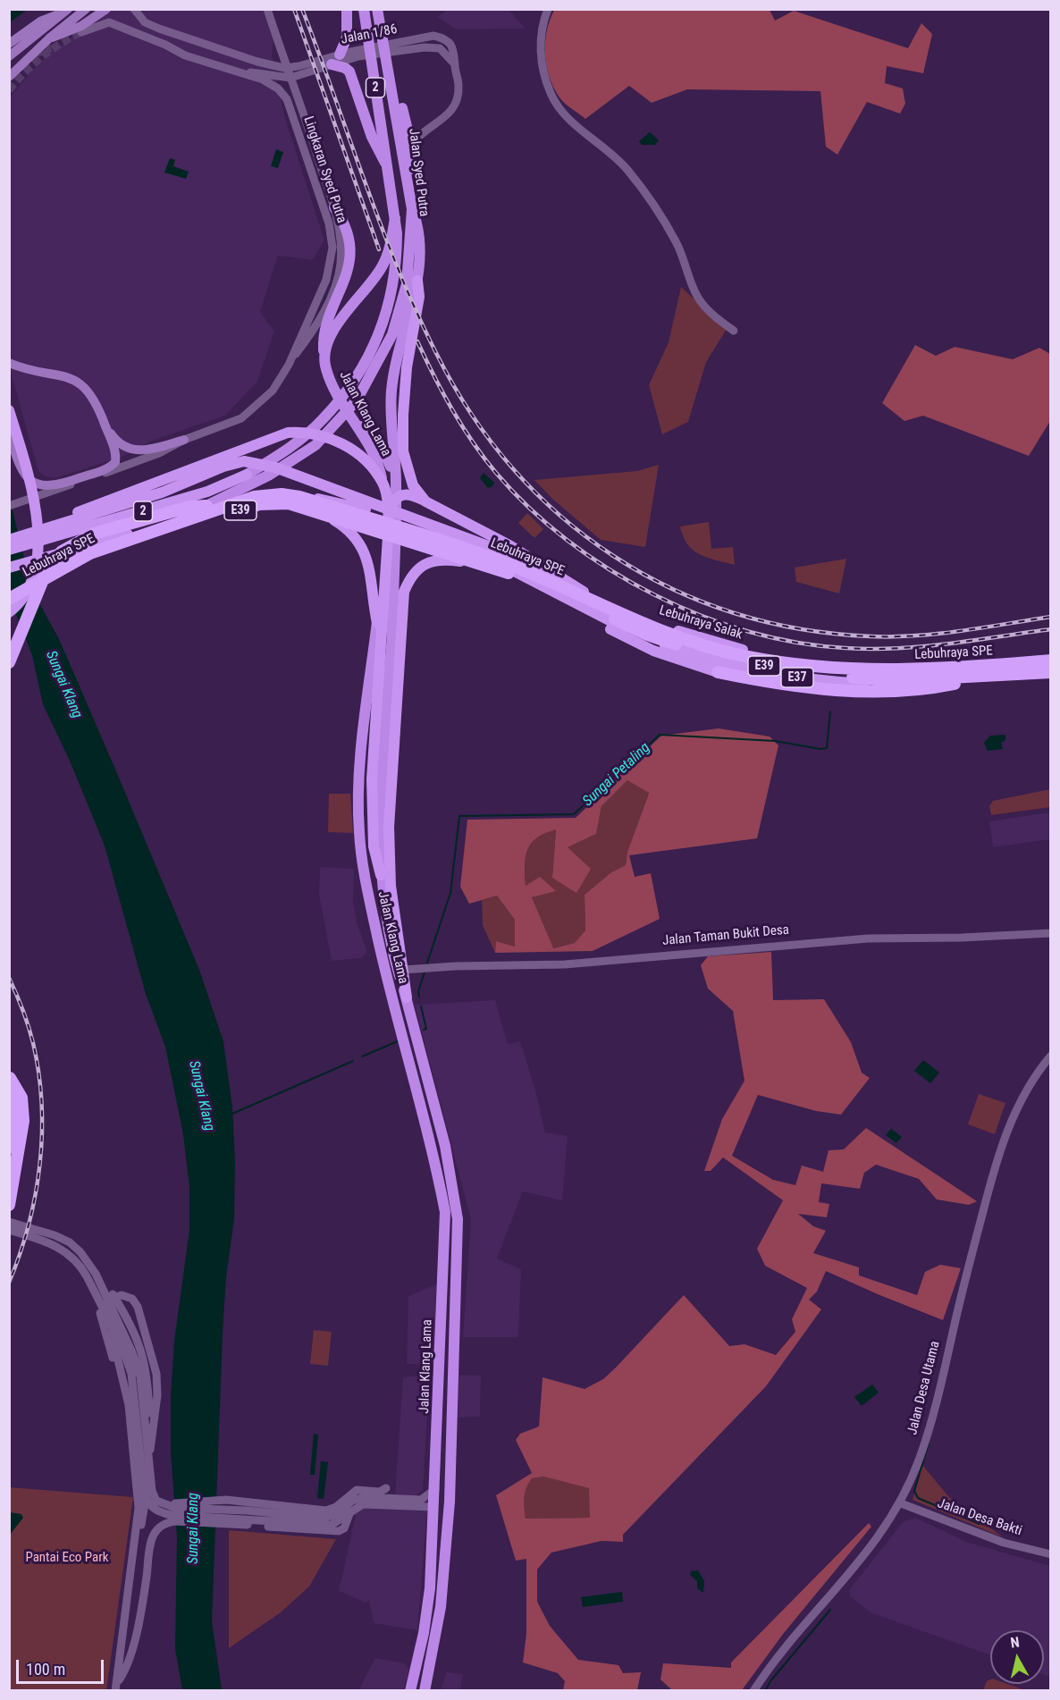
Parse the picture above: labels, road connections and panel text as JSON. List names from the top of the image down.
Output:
{
  "streets": {
    "highway": [
      "2",
      "E39",
      "Lebuhraya SPE",
      "Lebuhraya Salak",
      "E37"
    ],
    "main road": ["Jalan Syed Putra", "Jalan Klang Lama"],
    "street": [
      "Jalan 1/86",
      "Lingkaran Syed Putra",
      "Jalan Taman Bukit Desa",
      "Jalan Desa Utama",
      "Jalan Desa Bakti"
    ]
  },
  "crossings": [
    ["Jalan 1/86", "Lingkaran Syed Putra"],
    ["2", "Jalan Syed Putra"],
    ["2", "Jalan Klang Lama"],
    ["Jalan Syed Putra", "Jalan Klang Lama"],
    ["Lebuhraya SPE", "Lebuhraya Salak"],
    ["Lebuhraya SPE", "E37"],
    ["Lebuhraya Salak", "E37"],
    ["Jalan Desa Utama", "Jalan Desa Bakti"]
  ],
  "water": ["Sungai Klang", "Sungai Petaling"],
  "parks": ["Pantai Eco Park"],
  "scale_bar": "100 m",
  "north": "top"
}
